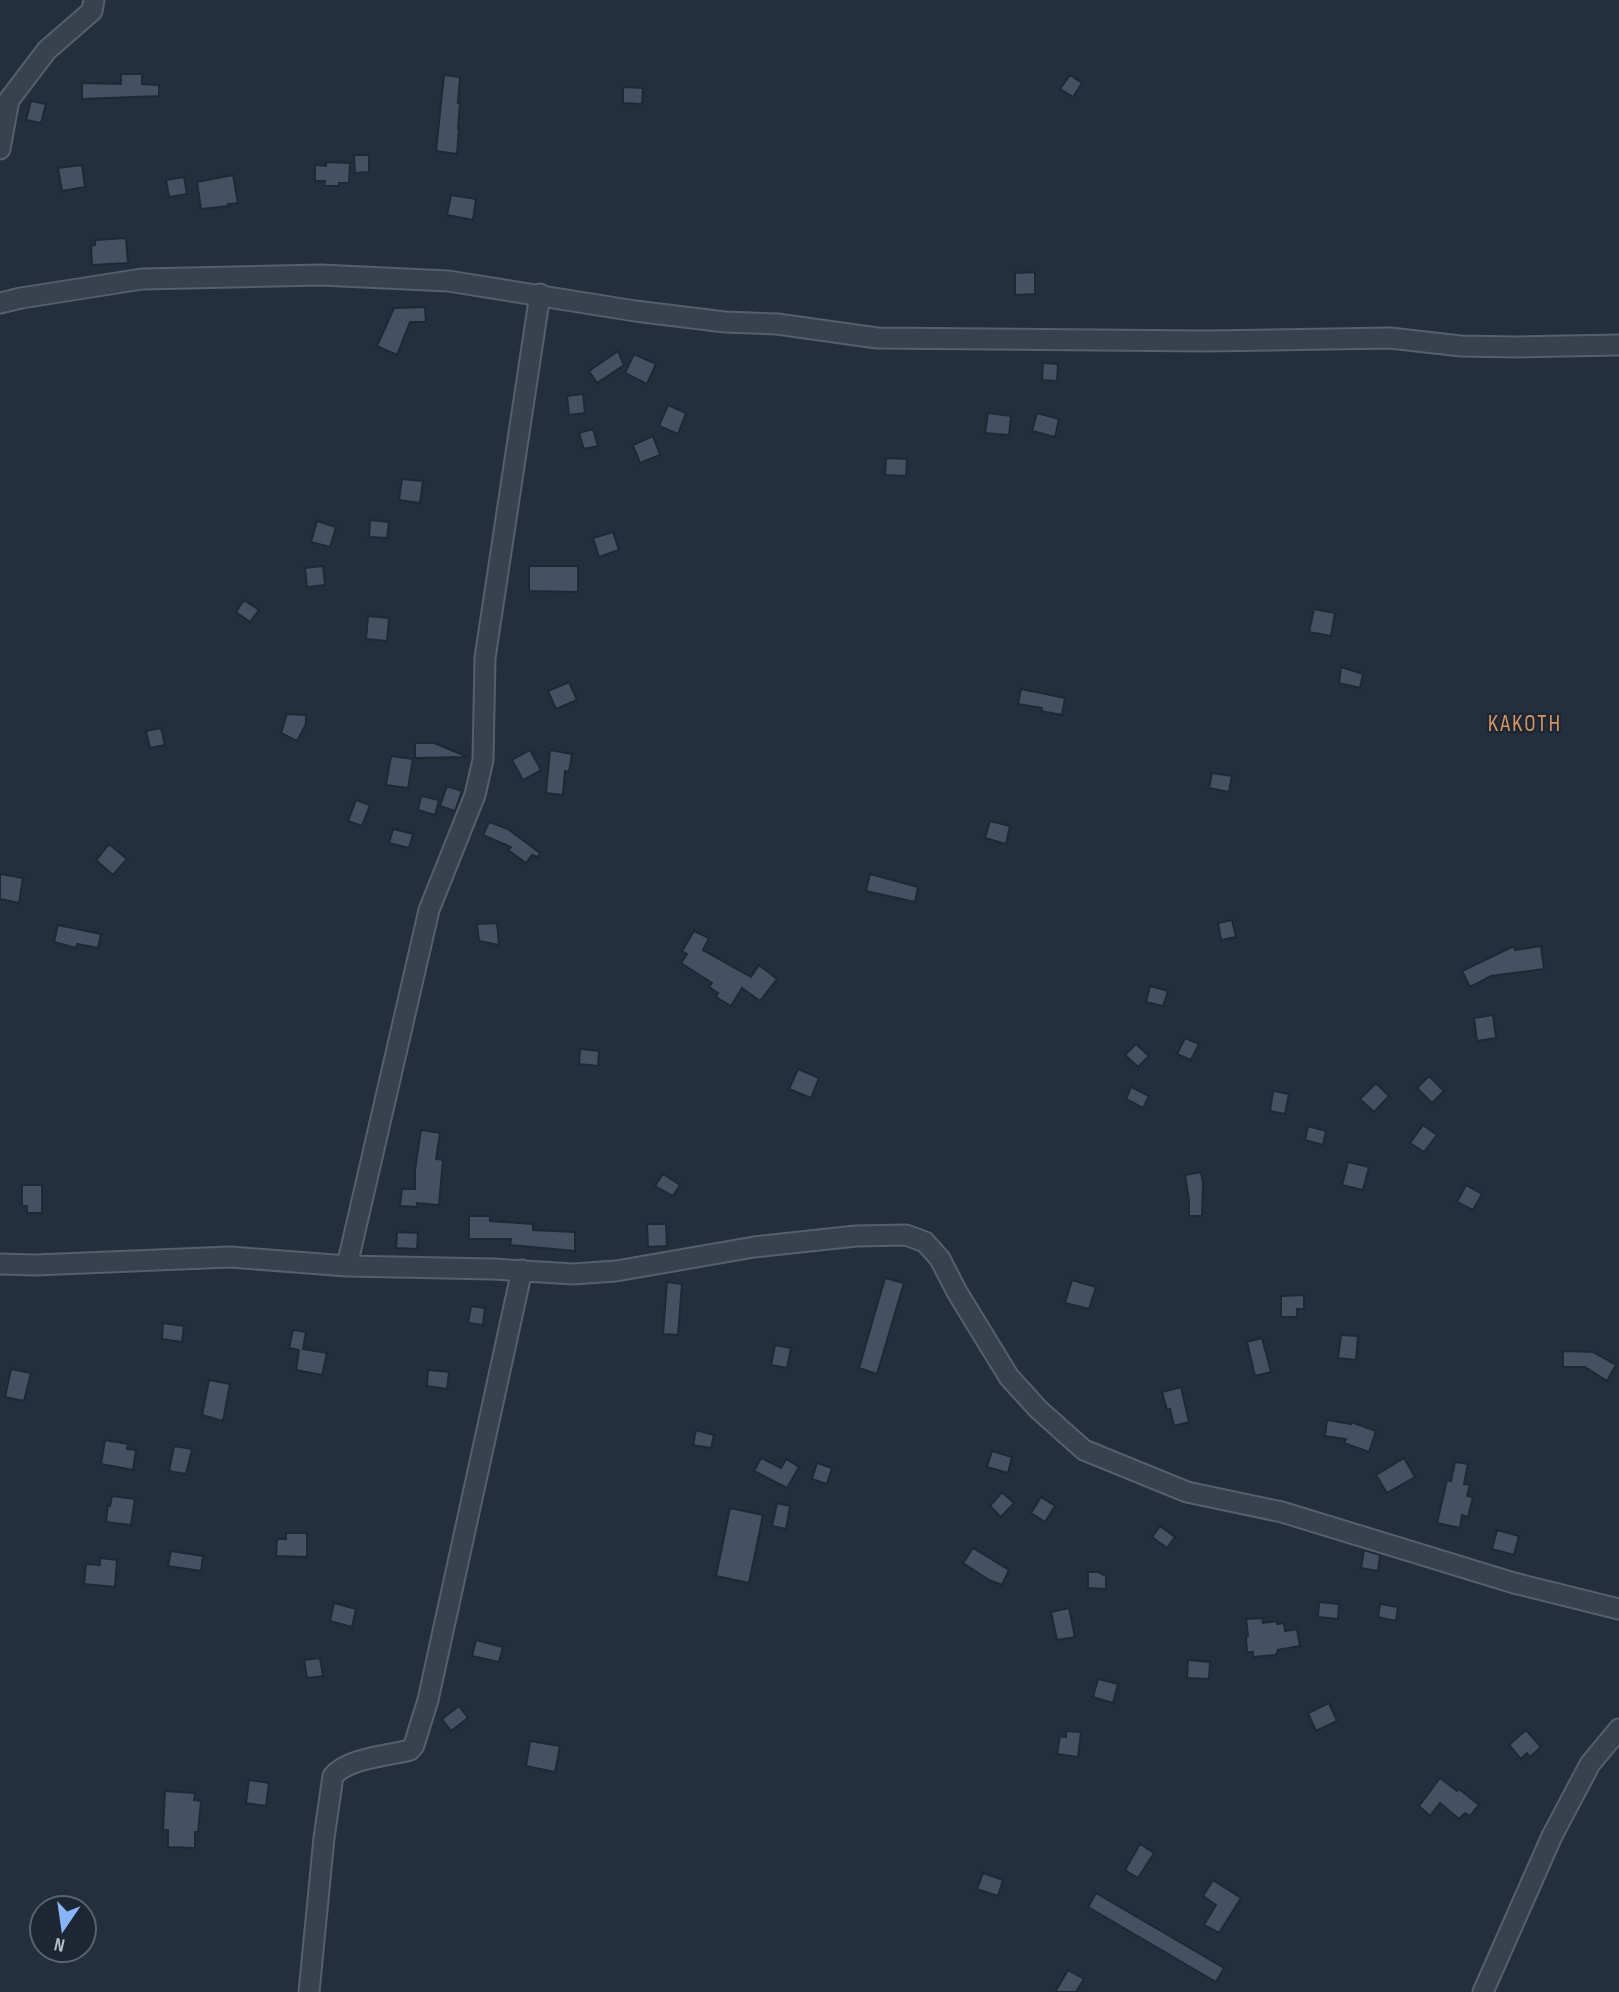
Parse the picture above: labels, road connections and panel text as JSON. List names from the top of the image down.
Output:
{
  "districts": ["KAKOTH"],
  "north": "bottom"
}
